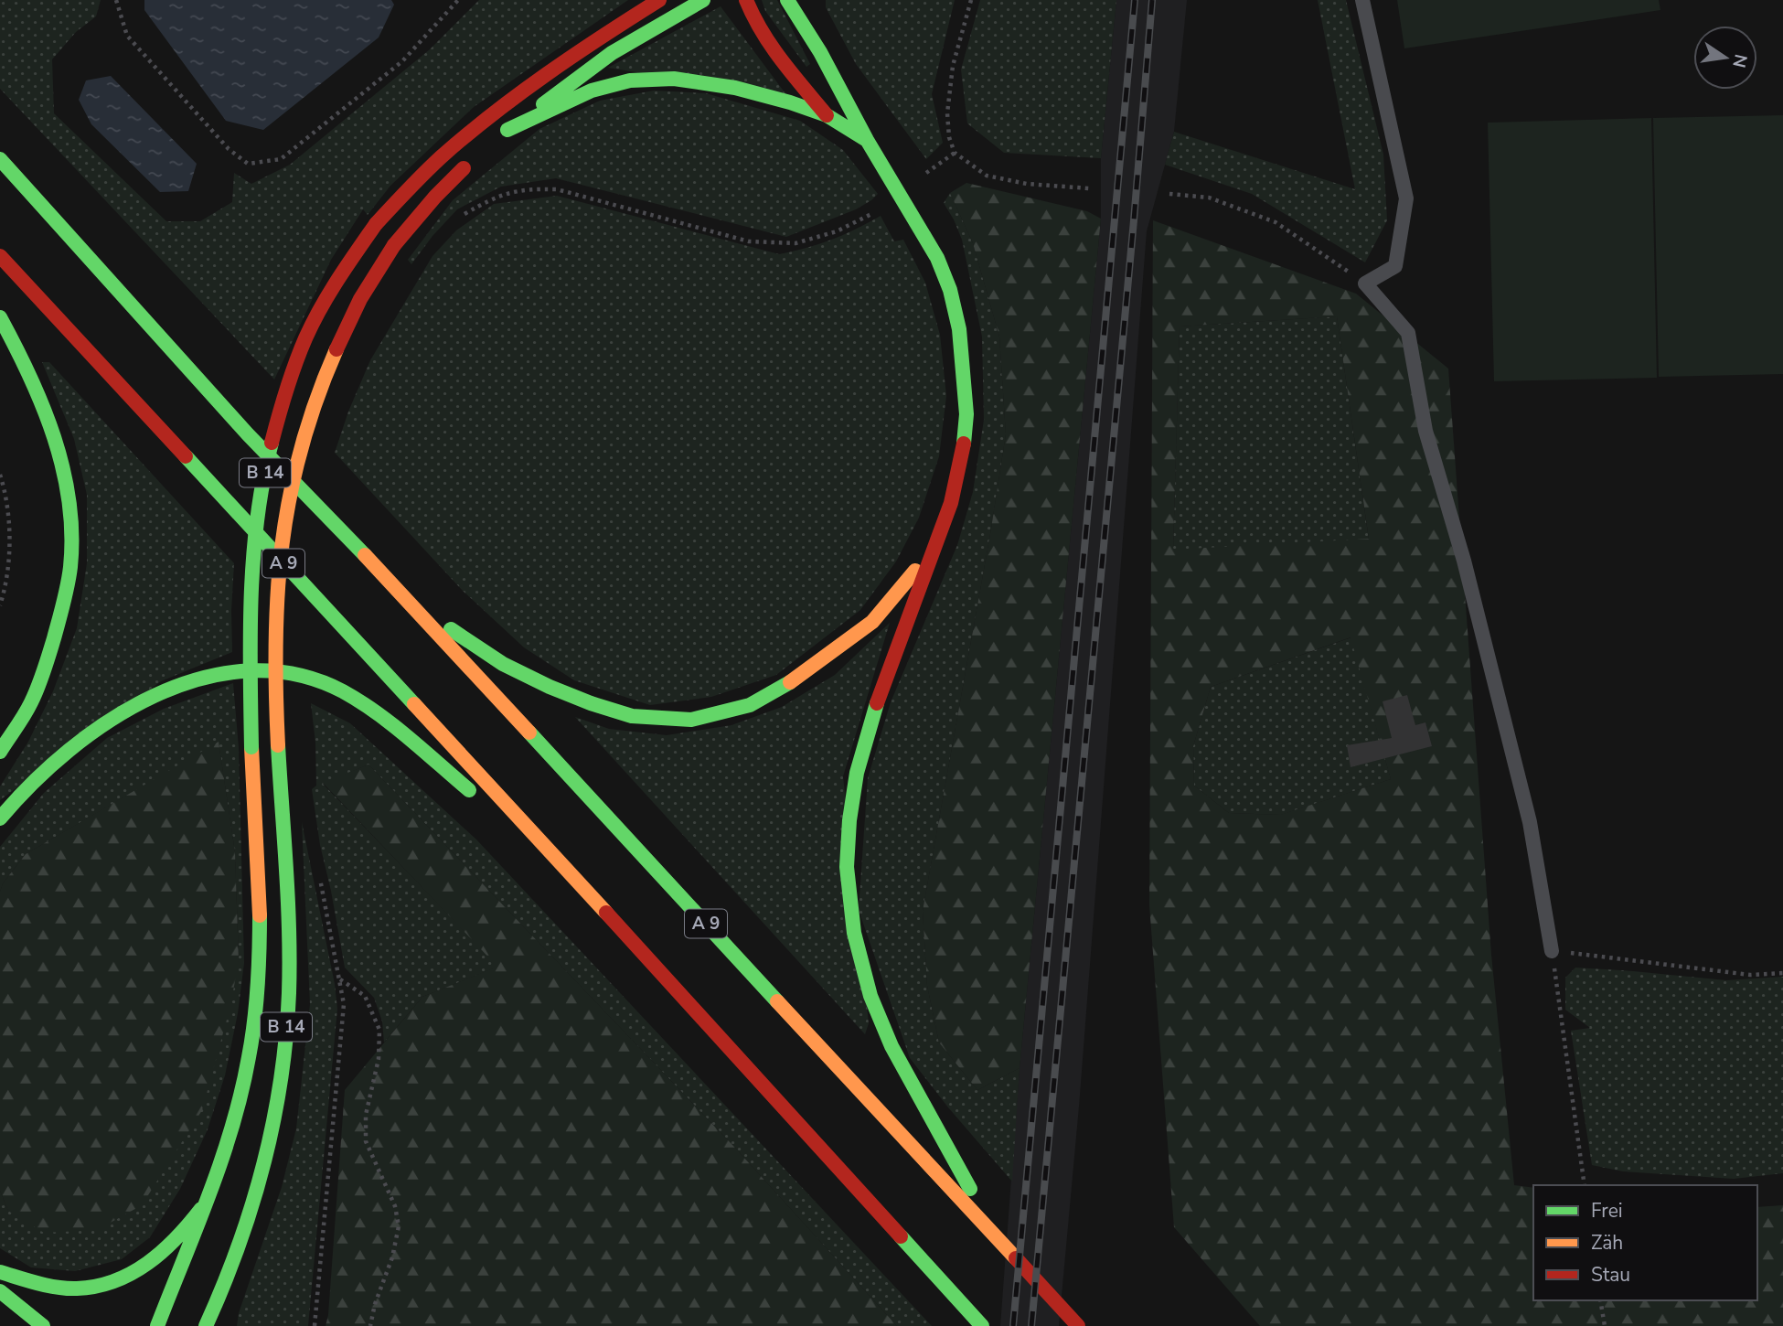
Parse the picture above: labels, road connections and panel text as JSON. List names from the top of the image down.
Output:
{
  "streets": {
    "main road": ["B 14", "A 9"]
  },
  "legend": ["Frei", "Zäh", "Stau"],
  "north": "right"
}
